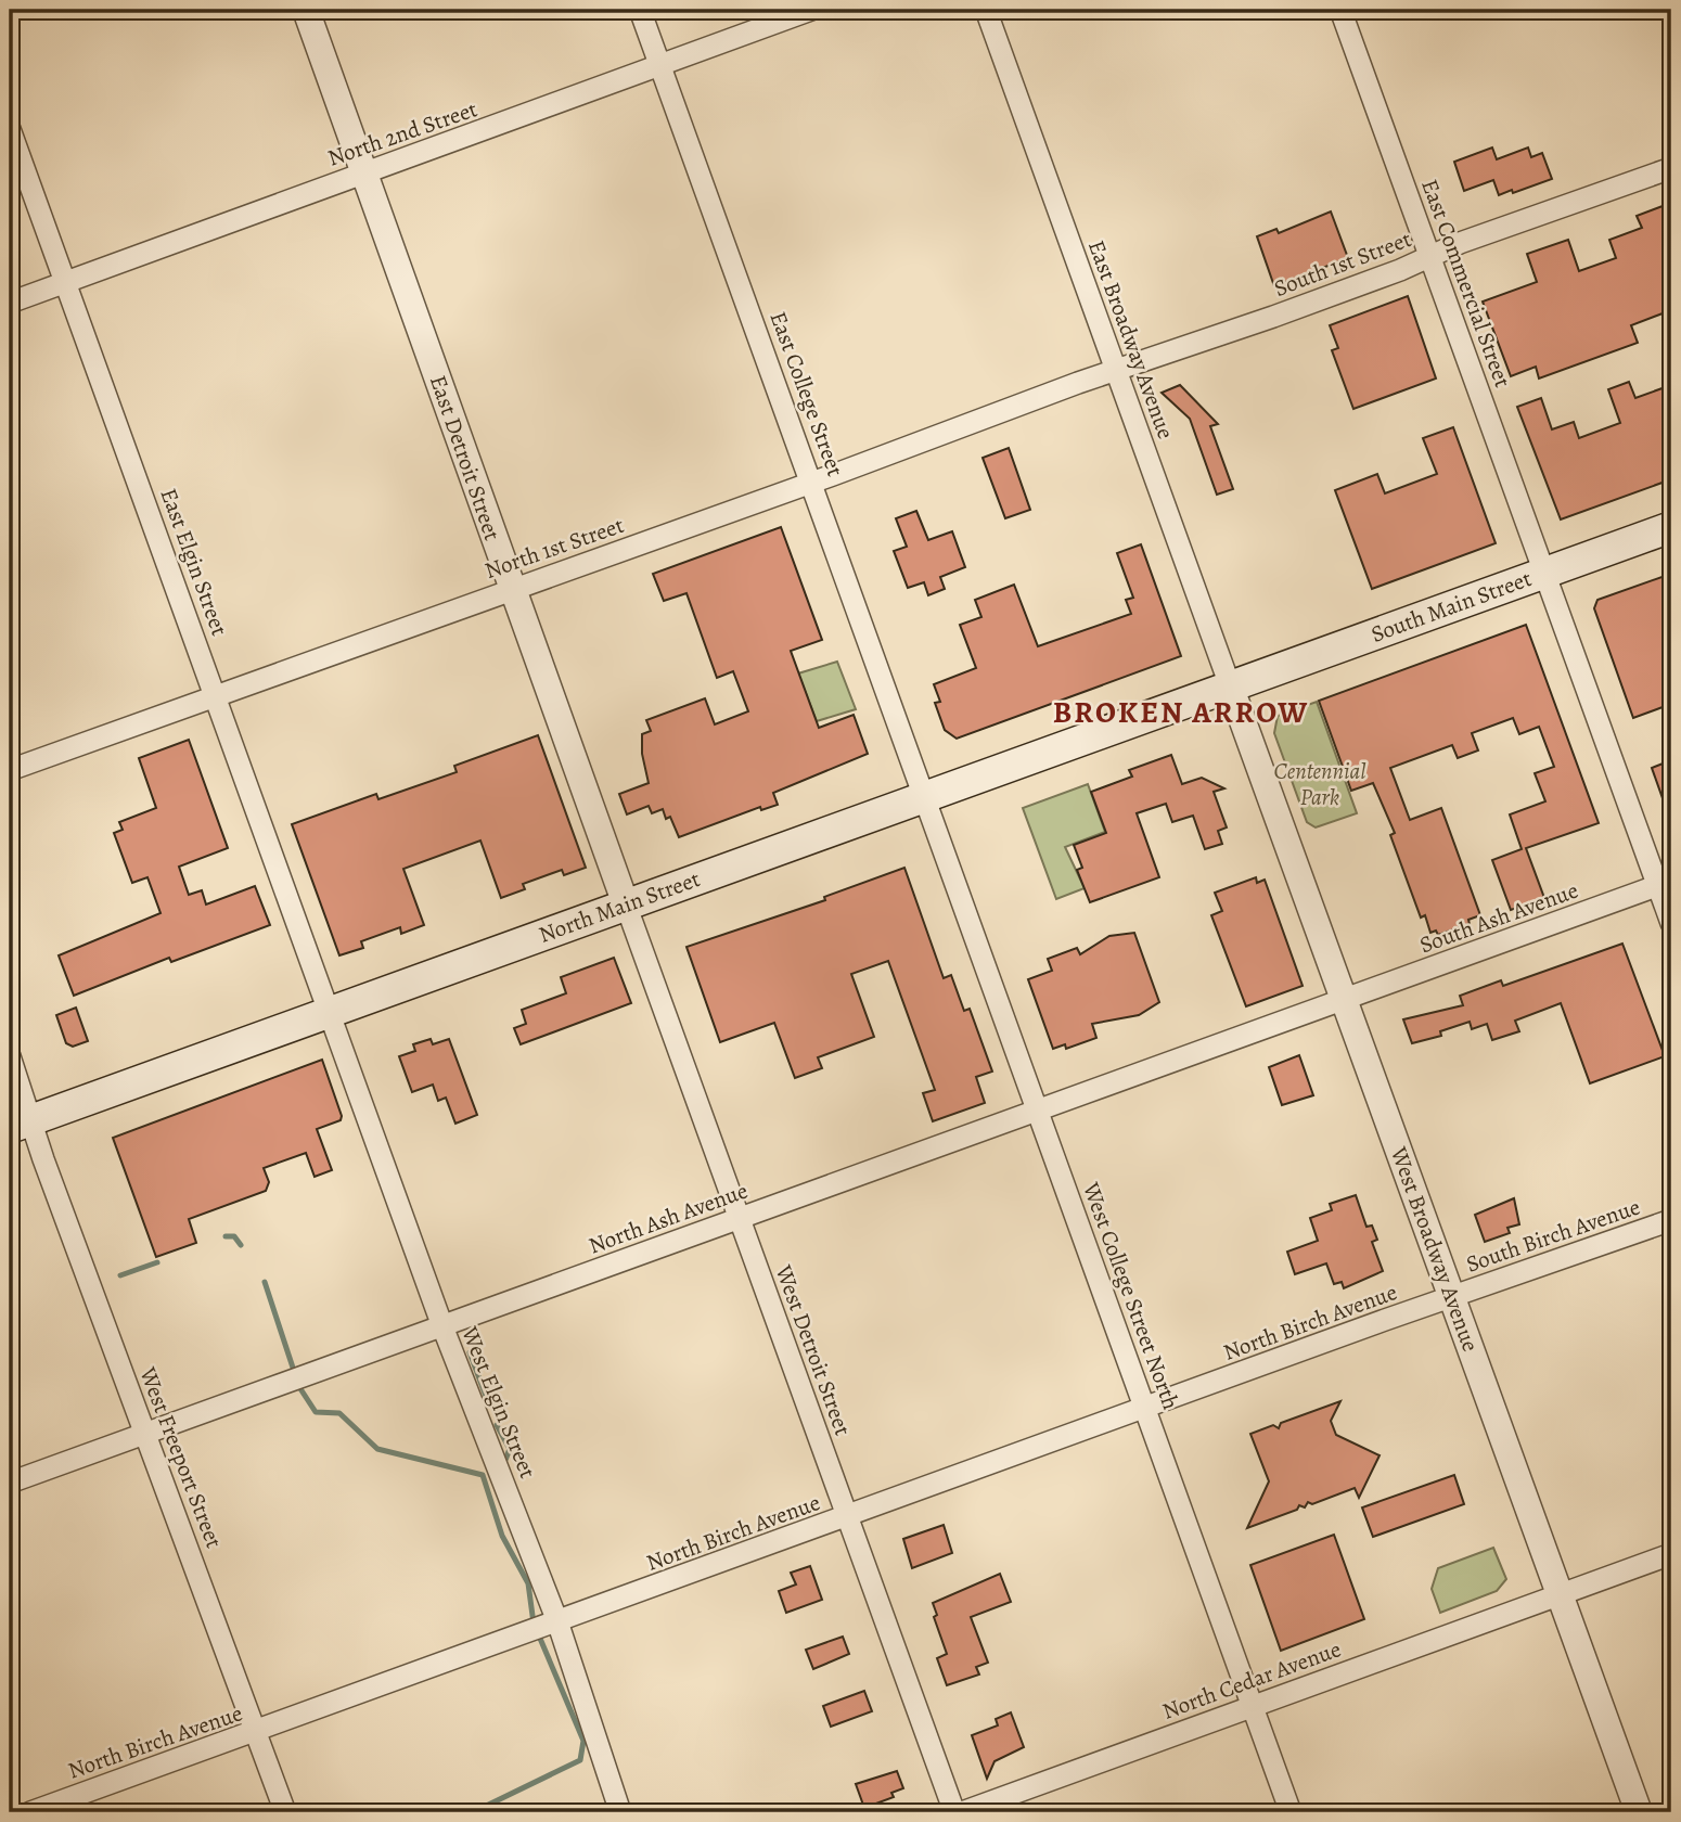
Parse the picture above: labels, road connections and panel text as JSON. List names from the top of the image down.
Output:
{
  "streets": {
    "main road": ["South Main Street", "North Main Street"],
    "street": [
      "North 2nd Street",
      "South 1st Street",
      "East Commercial Street",
      "East Broadway Avenue",
      "East College Street",
      "East Detroit Street",
      "North 1st Street",
      "East Elgin Street",
      "South Ash Avenue",
      "North Ash Avenue",
      "South Birch Avenue",
      "West Broadway Avenue",
      "West College Street North",
      "North Birch Avenue",
      "West Detroit Street",
      "West Elgin Street",
      "West Freeport Street",
      "North Cedar Avenue"
    ]
  },
  "crossings": [
    ["North 2nd Street", "East College Street"],
    ["North 2nd Street", "East Detroit Street"],
    ["North 2nd Street", "East Elgin Street"],
    ["South 1st Street", "East Commercial Street"],
    ["South 1st Street", "East Broadway Avenue"],
    ["South 1st Street", "North 1st Street"],
    ["East Commercial Street", "South Main Street"],
    ["East Commercial Street", "South Ash Avenue"],
    ["East Broadway Avenue", "North 1st Street"],
    ["East Broadway Avenue", "South Main Street"],
    ["East Broadway Avenue", "North Main Street"],
    ["East Broadway Avenue", "West Broadway Avenue"],
    ["East College Street", "North 1st Street"],
    ["East College Street", "North Main Street"],
    ["East College Street", "West College Street North"],
    ["East Detroit Street", "North 1st Street"],
    ["East Detroit Street", "North Main Street"],
    ["East Detroit Street", "West Detroit Street"],
    ["North 1st Street", "East Elgin Street"],
    ["East Elgin Street", "North Main Street"],
    ["East Elgin Street", "West Elgin Street"],
    ["South Main Street", "North Main Street"],
    ["South Main Street", "West Broadway Avenue"],
    ["North Main Street", "West Broadway Avenue"],
    ["North Main Street", "West College Street North"],
    ["North Main Street", "West Detroit Street"],
    ["North Main Street", "West Elgin Street"],
    ["North Main Street", "West Freeport Street"],
    ["South Ash Avenue", "North Ash Avenue"],
    ["South Ash Avenue", "West Broadway Avenue"],
    ["North Ash Avenue", "West Broadway Avenue"],
    ["North Ash Avenue", "West College Street North"],
    ["North Ash Avenue", "West Detroit Street"],
    ["North Ash Avenue", "West Elgin Street"],
    ["North Ash Avenue", "West Freeport Street"],
    ["South Birch Avenue", "West Broadway Avenue"],
    ["South Birch Avenue", "North Birch Avenue"],
    ["West Broadway Avenue", "North Birch Avenue"],
    ["West Broadway Avenue", "North Cedar Avenue"],
    ["West College Street North", "North Birch Avenue"],
    ["West College Street North", "North Cedar Avenue"],
    ["North Birch Avenue", "West Detroit Street"],
    ["North Birch Avenue", "West Elgin Street"],
    ["North Birch Avenue", "West Freeport Street"]
  ],
  "districts": ["BROKEN ARROW"],
  "parks": ["Centennial Park"]
}
